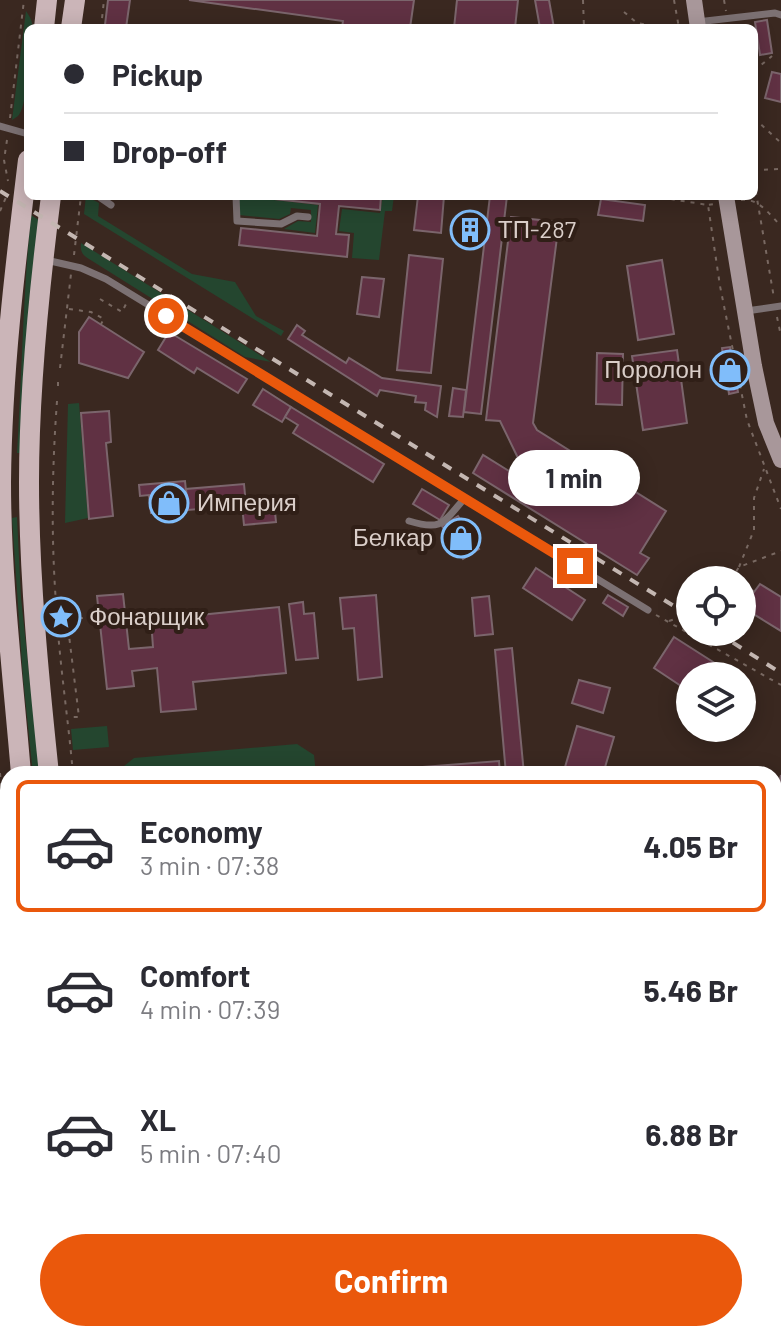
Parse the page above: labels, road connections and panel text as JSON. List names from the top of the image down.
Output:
{
  "places": {
    "building": ["ТП-287"],
    "shop": ["Поролон", "Империя", "Белкар"],
    "place": ["Фонарщик"]
  },
  "page": {
    "banner": ["Pickup", "Drop-off"],
    "bubble": "1 min",
    "list": [
      {
        "name": "Economy",
        "note": "3 min · 07:38",
        "value": "4.05 Br"
      },
      {
        "name": "Comfort",
        "note": "4 min · 07:39",
        "value": "5.46 Br"
      },
      {
        "name": "XL",
        "note": "5 min · 07:40",
        "value": "6.88 Br"
      }
    ],
    "buttons": "Confirm"
  }
}
